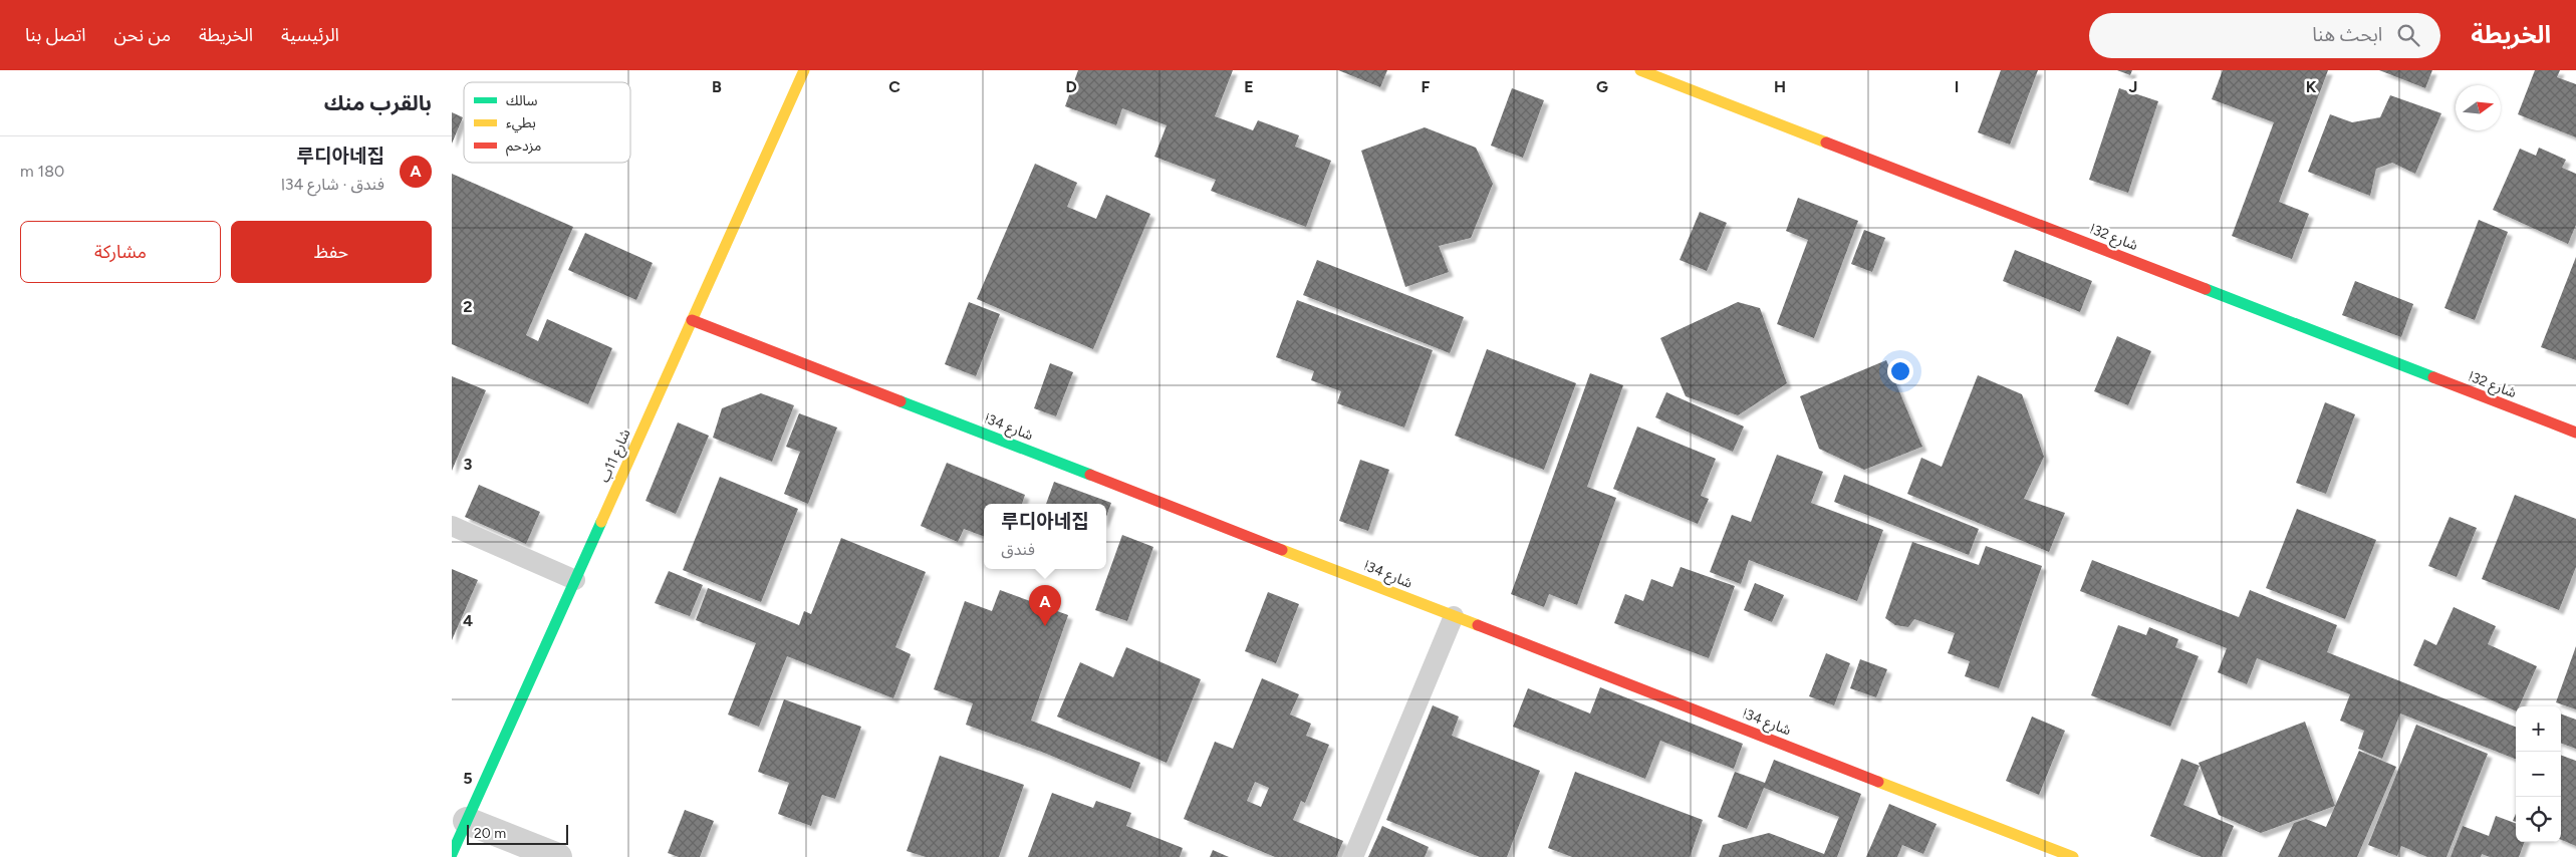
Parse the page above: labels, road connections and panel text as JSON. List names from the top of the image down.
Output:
{
  "streets": {
    "street": ["شارع 32ا", "شارع 34ا", "شارع 11ب"]
  },
  "crossings": [
    ["شارع 34ا", "شارع 11ب"]
  ],
  "legend": ["سالك", "بطيء", "مزدحم"],
  "scale_bar": "20 m",
  "north": "right",
  "page": {
    "header": "الخريطة",
    "search": "ابحث هنا",
    "nav": [
      "الرئيسية",
      "الخريطة",
      "من نحن",
      "اتصل بنا"
    ],
    "heading": "بالقرب منك",
    "list": [
      {
        "mark": "A",
        "name": "루디아네집",
        "note": "فندق · شارع 34ا",
        "value": "180 m"
      }
    ],
    "buttons": ["حفظ", "مشاركة"],
    "popup": ["루디아네집", "فندق"],
    "pins": "A",
    "map_buttons": ["+", "−"],
    "scale": "20 m"
  },
  "grid": {
    "columns": [
      "B",
      "C",
      "D",
      "E",
      "F",
      "G",
      "H",
      "I",
      "J",
      "K"
    ],
    "rows": [
      "2",
      "3",
      "4",
      "5"
    ]
  }
}
